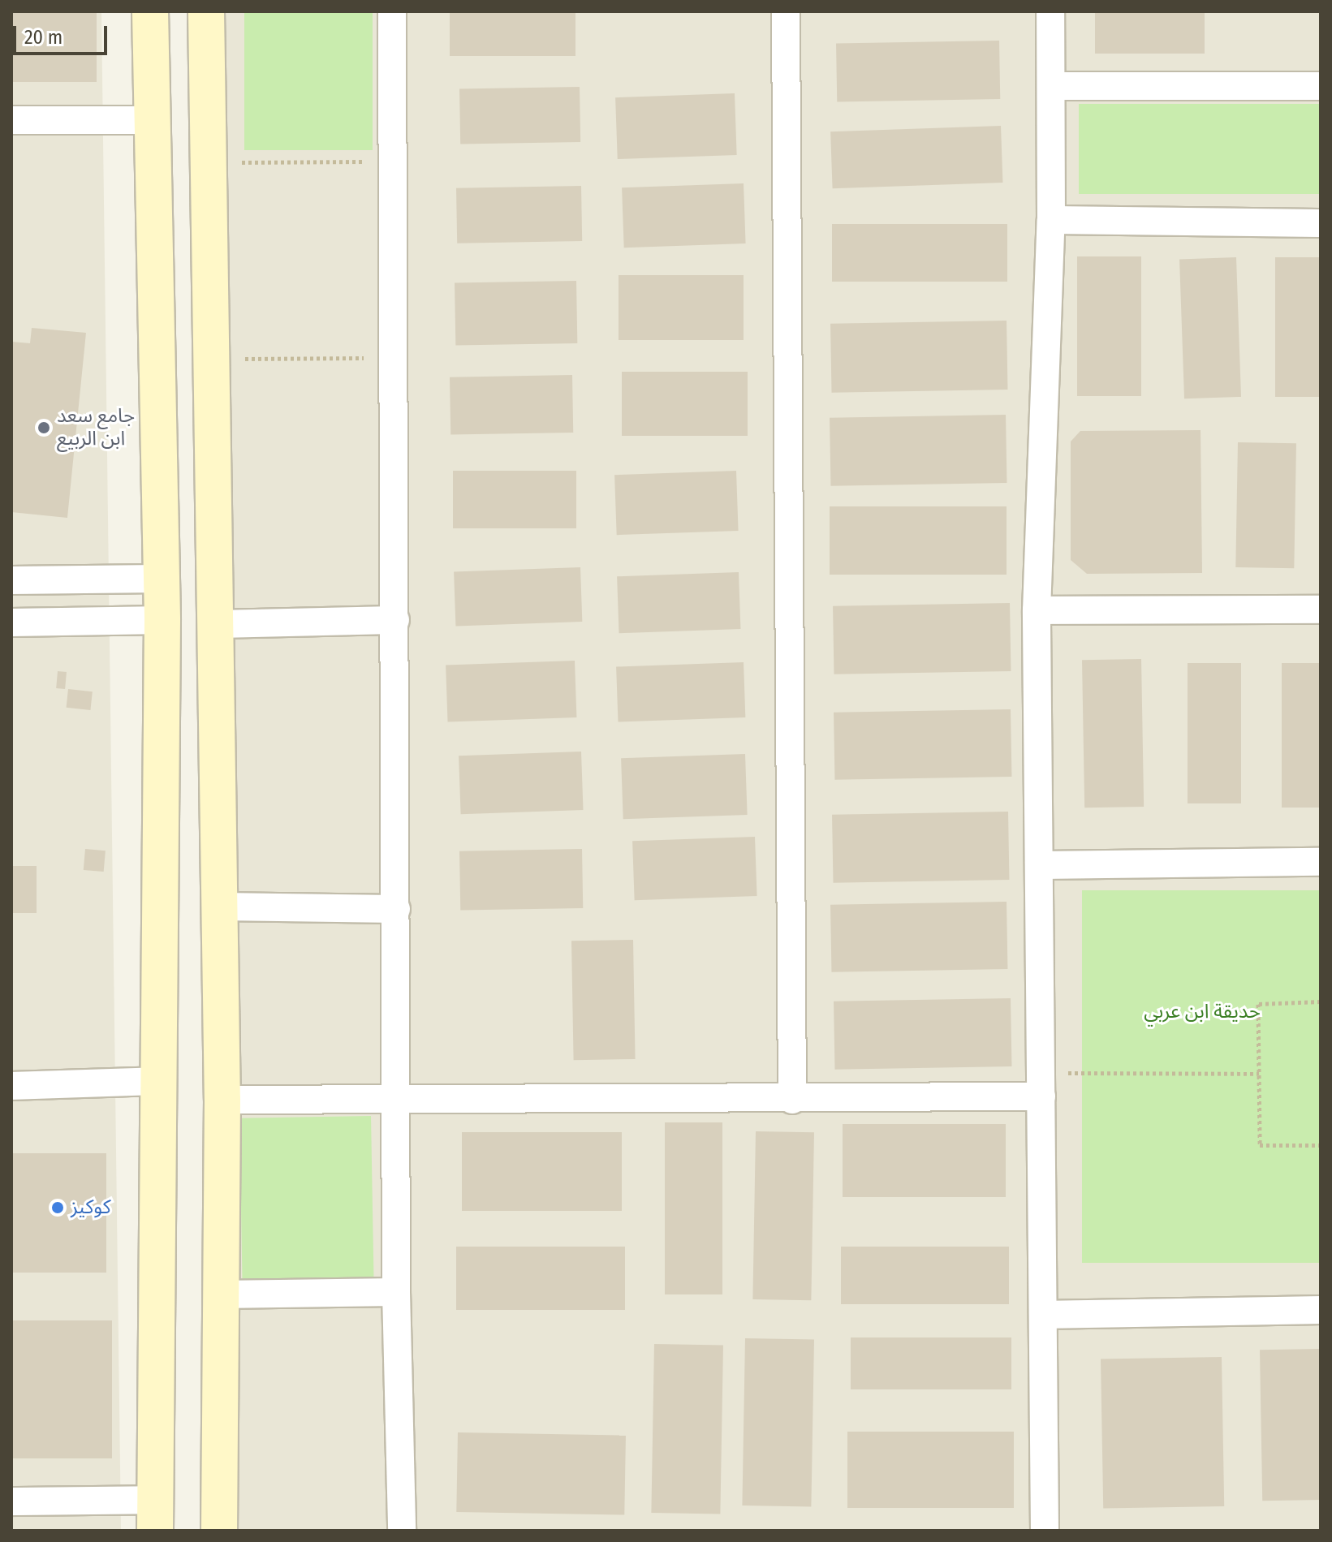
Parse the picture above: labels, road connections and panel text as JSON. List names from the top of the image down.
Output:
{
  "parks": ["حديقة ابن عربي"],
  "places": ["جامع سعد ابن الربيع", "كوكيز"],
  "scale_bar": "20 m"
}
